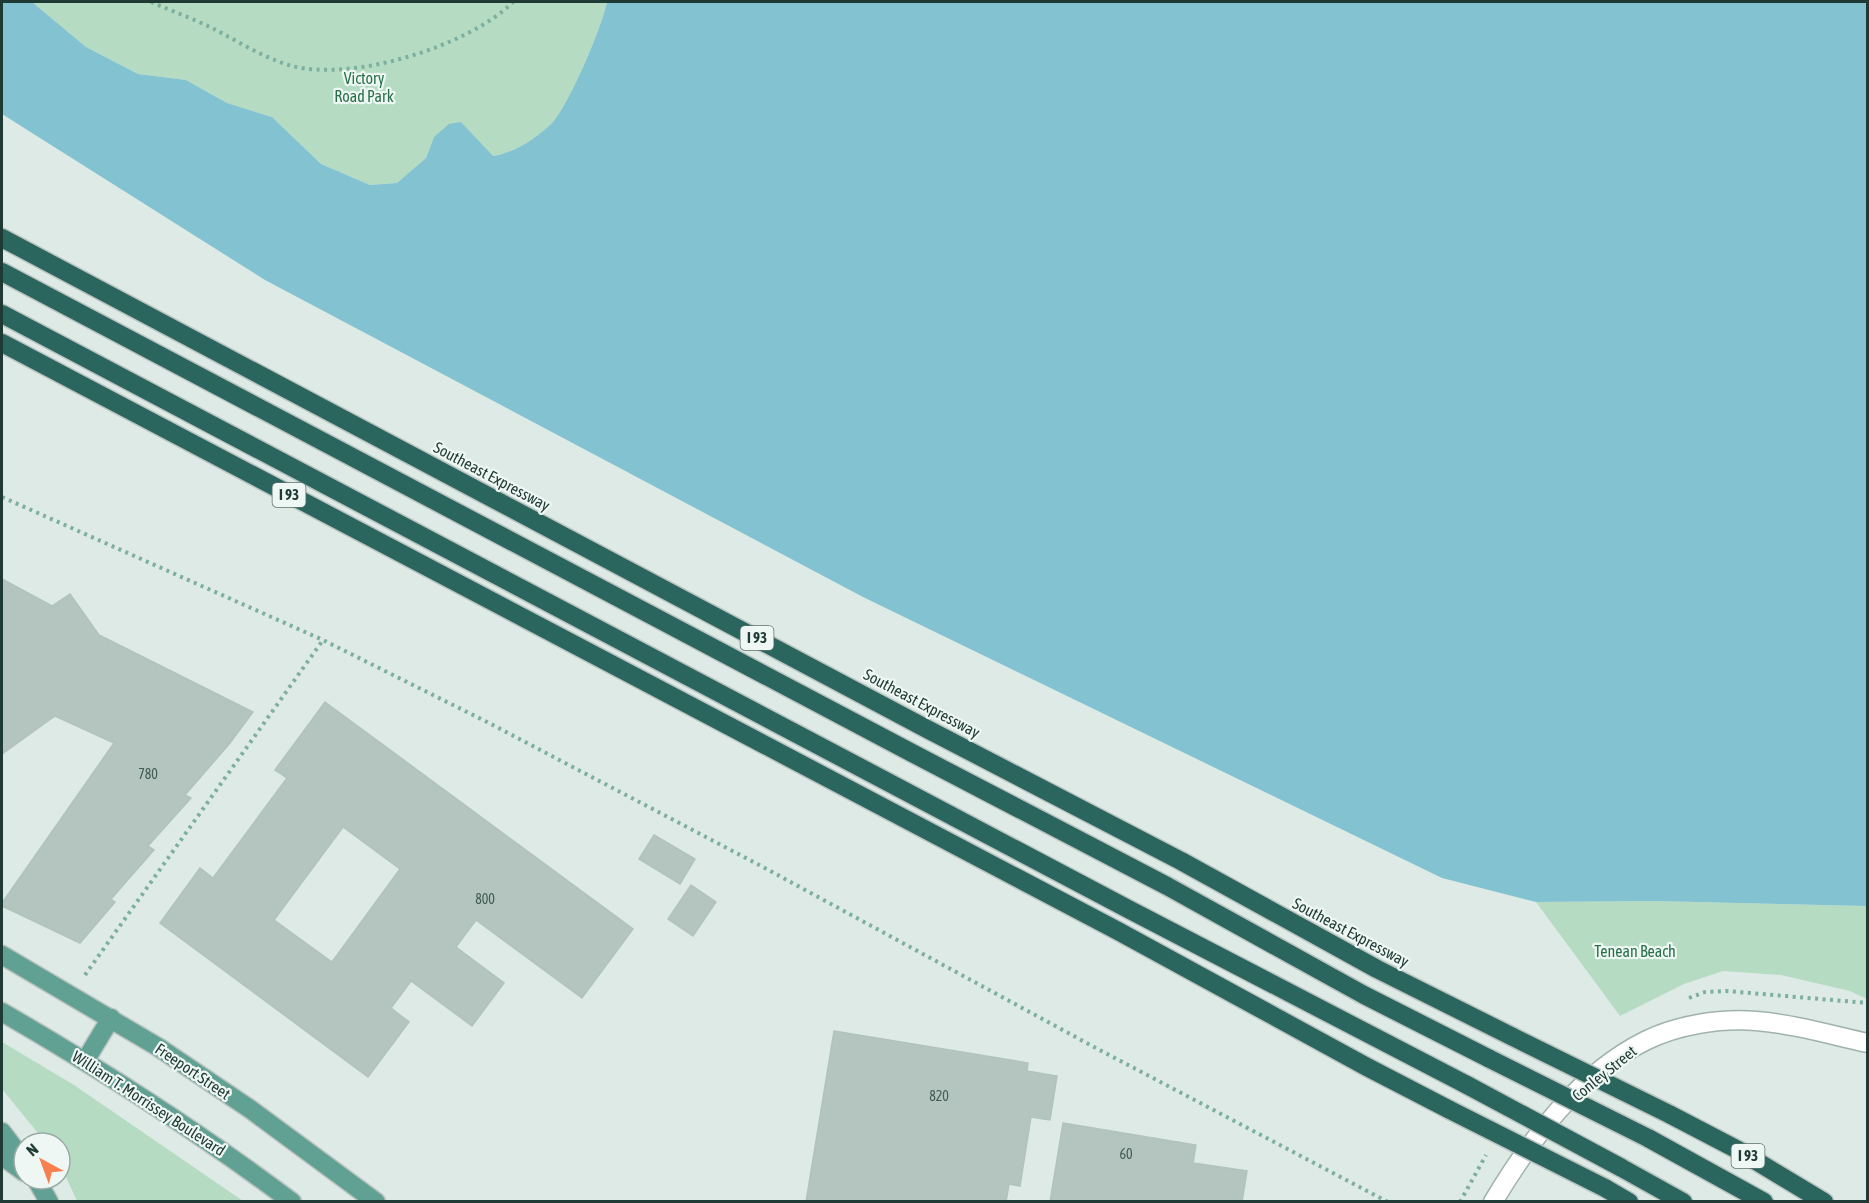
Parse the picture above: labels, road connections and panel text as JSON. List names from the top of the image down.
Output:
{
  "streets": {
    "highway": ["Southeast Expressway", "I 93"],
    "main road": ["Freeport Street", "William T. Morrissey Boulevard"],
    "street": ["Conley Street"]
  },
  "parks": ["Victory Road Park", "Tenean Beach"],
  "house_numbers": [
    "780",
    "800",
    "820",
    "60"
  ],
  "north": "top left"
}
